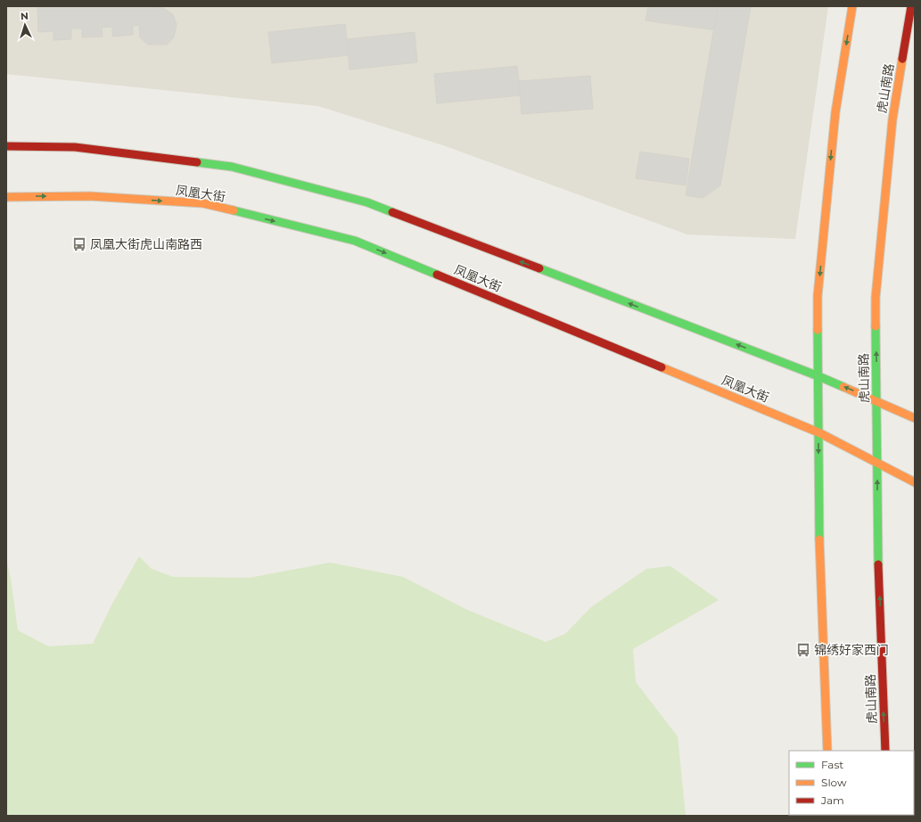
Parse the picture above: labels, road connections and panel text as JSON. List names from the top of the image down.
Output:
{
  "streets": {
    "main road": ["虎山南路", "凤凰大街"]
  },
  "crossings": [
    ["虎山南路", "凤凰大街"]
  ],
  "places": {
    "bus stop": ["凤凰大街虎山南路西", "锦绣好家西门"]
  },
  "legend": ["Fast", "Slow", "Jam"],
  "north": "top"
}
